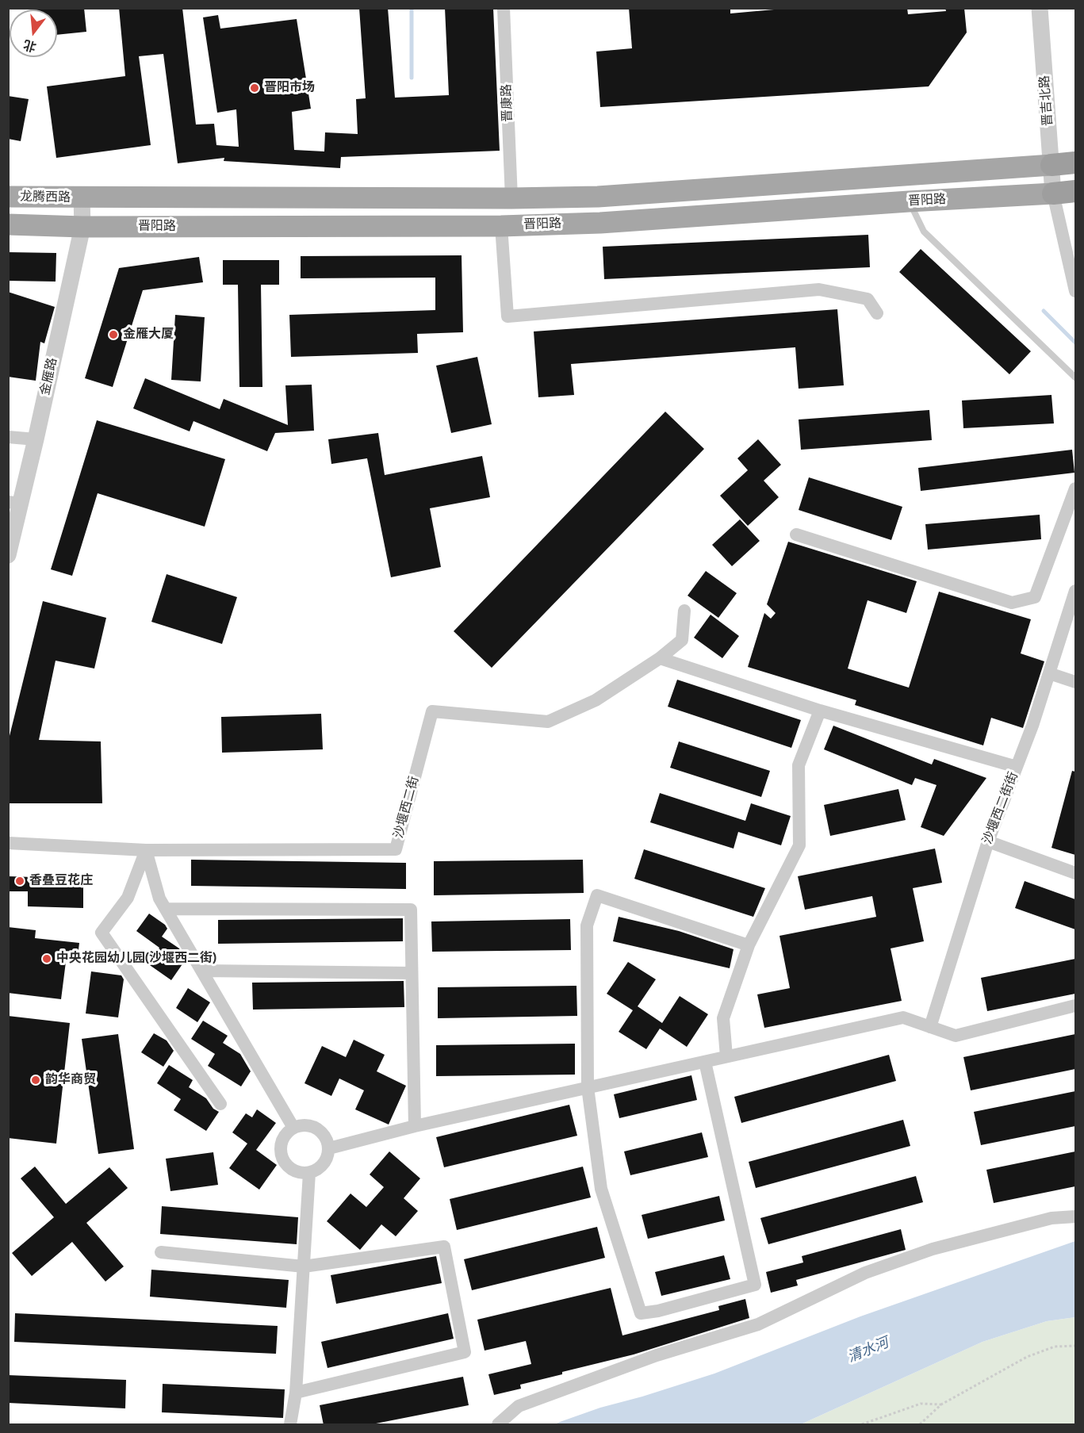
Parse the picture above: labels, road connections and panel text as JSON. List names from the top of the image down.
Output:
{
  "streets": {
    "highway": ["晋阳路"],
    "main road": ["龙腾西路"],
    "street": [
      "晋吉北路",
      "晋康路",
      "金雁路",
      "沙堰西二街",
      "沙堰西二街街"
    ]
  },
  "crossings": [
    ["晋吉北路", "晋阳路"],
    ["晋康路", "晋阳路"],
    ["龙腾西路", "晋阳路"],
    ["龙腾西路", "金雁路"],
    ["晋阳路", "金雁路"]
  ],
  "water": ["清水河"],
  "places": [
    "晋阳市场",
    "金雁大厦",
    "香叠豆花庄",
    "中央花园幼儿园(沙堰西二街)",
    "韵华商贸"
  ],
  "north": "bottom"
}
